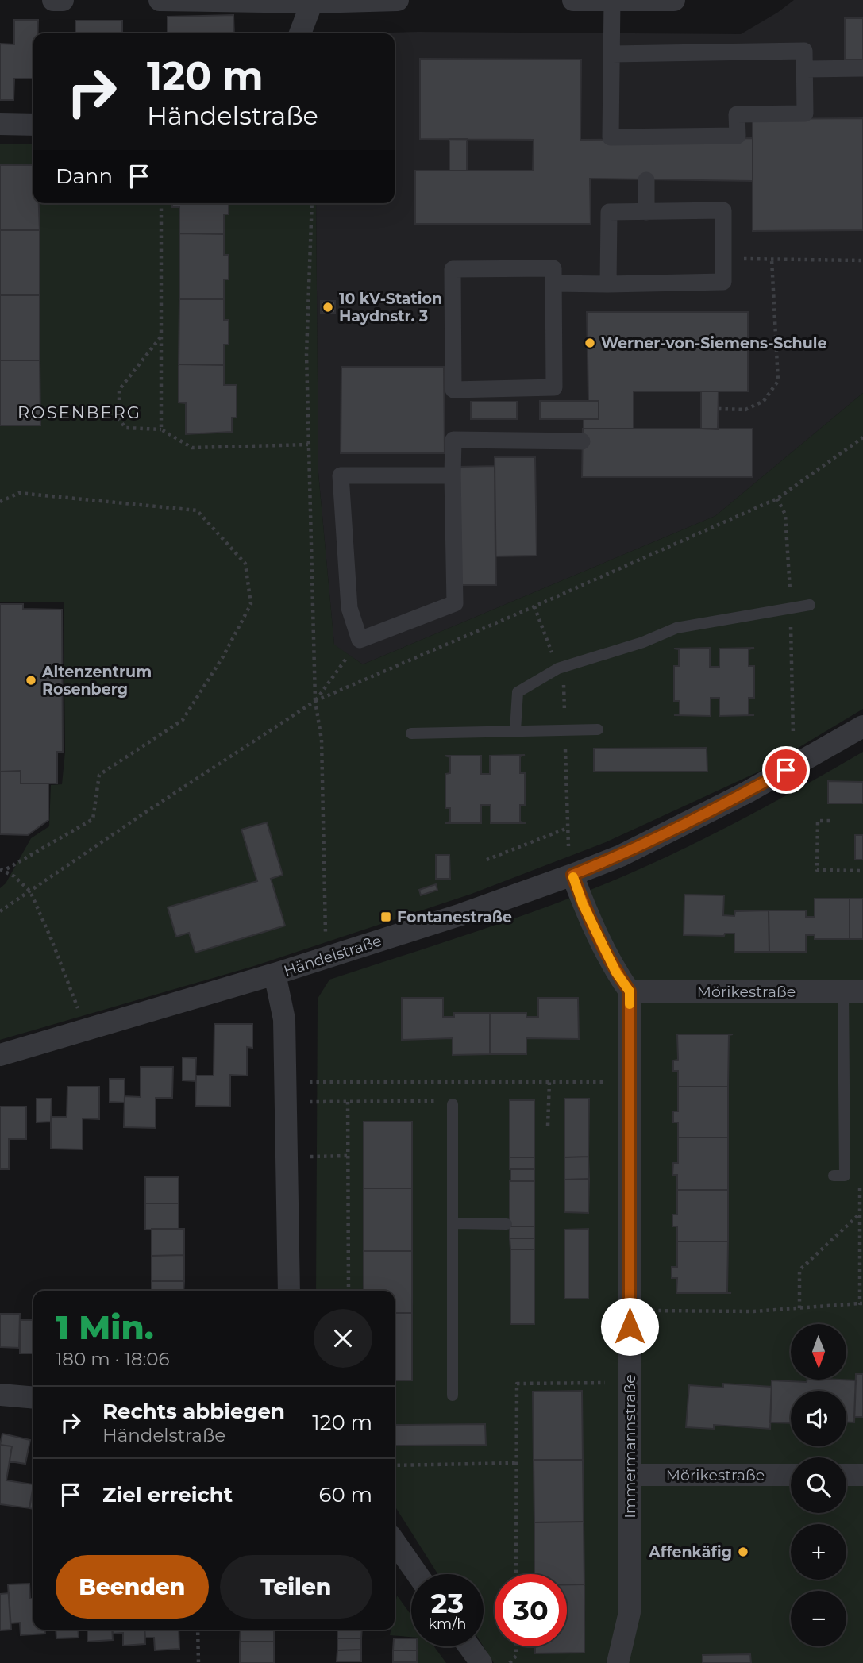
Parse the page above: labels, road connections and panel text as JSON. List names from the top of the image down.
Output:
{
  "streets": {
    "street": ["Händelstraße", "Mörikestraße", "Immermannstraße"]
  },
  "crossings": [
    ["Mörikestraße", "Immermannstraße"]
  ],
  "districts": ["ROSENBERG"],
  "places": {
    "other": [
      "10 kV-Station Haydnstr. 3",
      "Werner-von-Siemens-Schule",
      "Altenzentrum Rosenberg",
      "Affenkäfig"
    ],
    "transit": ["Fontanestraße"]
  },
  "north": "bottom",
  "page": {
    "turn": ["120 m", "Händelstraße"],
    "then": "Dann",
    "heading": ["1 Min.", "180 m · 18:06"],
    "map_buttons": ["+", "−"],
    "list": [
      {
        "name": "Rechts abbiegen",
        "note": "Händelstraße",
        "value": "120 m"
      },
      {
        "name": "Ziel erreicht",
        "value": "60 m"
      }
    ],
    "buttons": ["Beenden", "Teilen"],
    "speed": "23 km/h",
    "limit": "30"
  }
}
